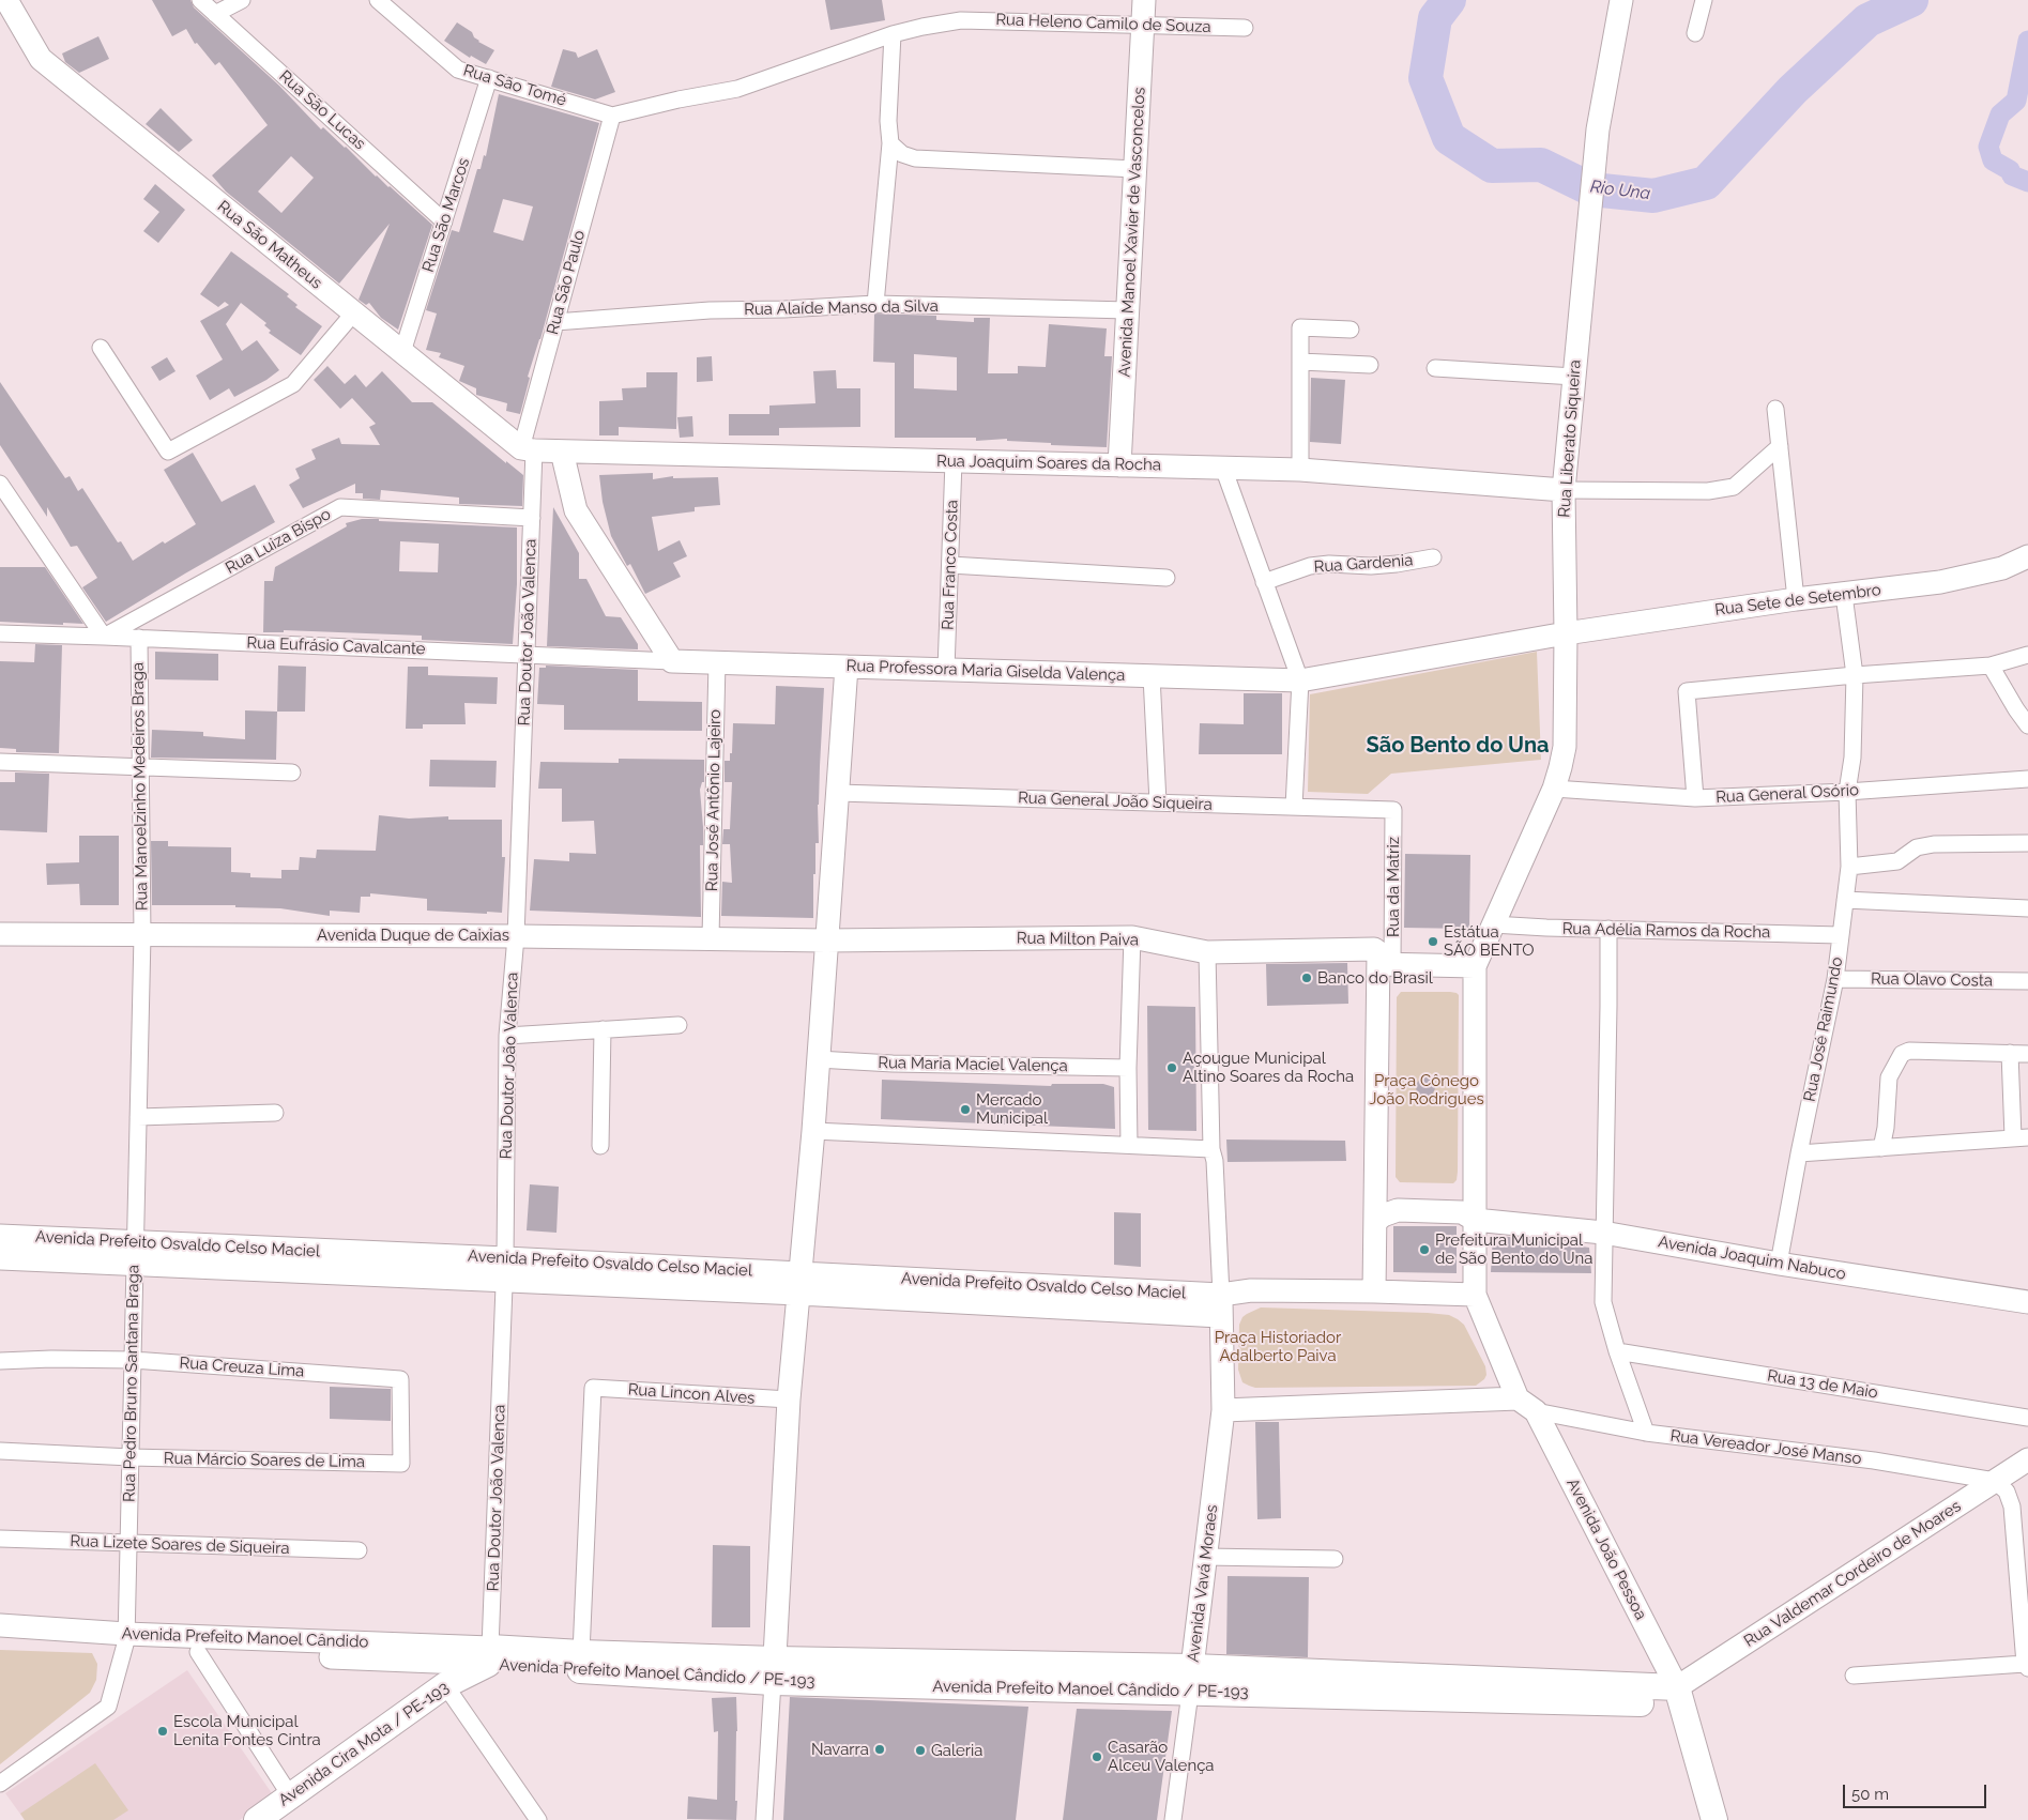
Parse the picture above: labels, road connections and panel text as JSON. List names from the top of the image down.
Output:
{
  "streets": {
    "main road": ["Avenida Prefeito Manoel Cândido / PE-193", "Avenida Cira Mota / PE-193"],
    "street": [
      "Rua Heleno Camilo de Souza",
      "Rua São Tomé",
      "Rua São Lucas",
      "Rua São Marcos",
      "Avenida Manoel Xavier de Vasconcelos",
      "Rua São Matheus",
      "Rua São Paulo",
      "Rua Alaíde Manso da Silva",
      "Rua Liberato Siqueira",
      "Rua Joaquim Soares da Rocha",
      "Rua Luiza Bispo",
      "Rua Gardenia",
      "Rua Franco Costa",
      "Rua Sete de Setembro",
      "Rua Doutor João Valenca",
      "Rua Eufrásio Cavalcante",
      "Rua Professora Maria Giselda Valença",
      "Rua Manoelzinho Medeiros Braga",
      "Rua General Osório",
      "Rua José Antônio Lajeiro",
      "Rua General João Siqueira",
      "Rua da Matriz",
      "Rua Adélia Ramos da Rocha",
      "Avenida Duque de Caixias",
      "Rua Milton Paiva",
      "Rua Olavo Costa",
      "Rua José Raimundo",
      "Rua Maria Maciel Valença",
      "Avenida Prefeito Osvaldo Celso Maciel",
      "Avenida Joaquim Nabuco",
      "Rua Creuza Lima",
      "Rua Pedro Bruno Santana Braga",
      "Rua 13 de Maio",
      "Rua Lincon Alves",
      "Rua Vereador José Manso",
      "Rua Márcio Soares de Lima",
      "Rua Lizete Soares de Siqueira",
      "Avenida João Pessoa",
      "Rua Valdemar Cordeiro de Moares",
      "Avenida Vavá Moraes",
      "Avenida Prefeito Manoel Cândido"
    ]
  },
  "crossings": [
    ["Rua Heleno Camilo de Souza", "Rua São Tomé"],
    ["Rua Heleno Camilo de Souza", "Avenida Manoel Xavier de Vasconcelos"],
    ["Rua Heleno Camilo de Souza", "Rua São Paulo"],
    ["Rua São Tomé", "Rua São Marcos"],
    ["Rua São Tomé", "Rua São Paulo"],
    ["Rua São Lucas", "Rua São Marcos"],
    ["Rua São Marcos", "Rua São Matheus"],
    ["Avenida Manoel Xavier de Vasconcelos", "Rua Alaíde Manso da Silva"],
    ["Avenida Manoel Xavier de Vasconcelos", "Rua Joaquim Soares da Rocha"],
    ["Rua São Matheus", "Rua São Paulo"],
    ["Rua São Matheus", "Rua Joaquim Soares da Rocha"],
    ["Rua São Matheus", "Rua Doutor João Valenca"],
    ["Rua São Paulo", "Rua Alaíde Manso da Silva"],
    ["Rua São Paulo", "Rua Joaquim Soares da Rocha"],
    ["Rua São Paulo", "Rua Doutor João Valenca"],
    ["Rua Liberato Siqueira", "Rua Joaquim Soares da Rocha"],
    ["Rua Liberato Siqueira", "Rua Sete de Setembro"],
    ["Rua Liberato Siqueira", "Rua General Osório"],
    ["Rua Liberato Siqueira", "Rua Adélia Ramos da Rocha"],
    ["Rua Joaquim Soares da Rocha", "Rua Franco Costa"],
    ["Rua Joaquim Soares da Rocha", "Rua Doutor João Valenca"],
    ["Rua Luiza Bispo", "Rua Doutor João Valenca"],
    ["Rua Luiza Bispo", "Rua Eufrásio Cavalcante"],
    ["Rua Franco Costa", "Rua Professora Maria Giselda Valença"],
    ["Rua Sete de Setembro", "Rua Professora Maria Giselda Valença"],
    ["Rua Sete de Setembro", "Rua José Raimundo"],
    ["Rua Doutor João Valenca", "Rua Eufrásio Cavalcante"],
    ["Rua Doutor João Valenca", "Avenida Duque de Caixias"],
    ["Rua Doutor João Valenca", "Avenida Prefeito Osvaldo Celso Maciel"],
    ["Rua Doutor João Valenca", "Avenida Prefeito Manoel Cândido"],
    ["Rua Doutor João Valenca", "Avenida Prefeito Manoel Cândido / PE-193"],
    ["Rua Doutor João Valenca", "Avenida Cira Mota / PE-193"],
    ["Rua Eufrásio Cavalcante", "Rua Professora Maria Giselda Valença"],
    ["Rua Eufrásio Cavalcante", "Rua Manoelzinho Medeiros Braga"],
    ["Rua Professora Maria Giselda Valença", "Rua José Antônio Lajeiro"],
    ["Rua Manoelzinho Medeiros Braga", "Avenida Duque de Caixias"],
    ["Rua Manoelzinho Medeiros Braga", "Rua Pedro Bruno Santana Braga"],
    ["Rua General Osório", "Rua José Raimundo"],
    ["Rua José Antônio Lajeiro", "Avenida Duque de Caixias"],
    ["Rua General João Siqueira", "Rua da Matriz"],
    ["Rua da Matriz", "Rua Milton Paiva"],
    ["Rua Adélia Ramos da Rocha", "Rua José Raimundo"],
    ["Avenida Duque de Caixias", "Rua Milton Paiva"],
    ["Avenida Duque de Caixias", "Rua Pedro Bruno Santana Braga"],
    ["Rua Olavo Costa", "Rua José Raimundo"],
    ["Rua José Raimundo", "Avenida Joaquim Nabuco"],
    ["Avenida Prefeito Osvaldo Celso Maciel", "Rua Pedro Bruno Santana Braga"],
    ["Rua Creuza Lima", "Rua Pedro Bruno Santana Braga"],
    ["Rua Creuza Lima", "Rua Márcio Soares de Lima"],
    ["Rua Pedro Bruno Santana Braga", "Rua Márcio Soares de Lima"],
    ["Rua Pedro Bruno Santana Braga", "Rua Lizete Soares de Siqueira"],
    ["Rua Pedro Bruno Santana Braga", "Avenida Prefeito Manoel Cândido"],
    ["Rua Lincon Alves", "Avenida Prefeito Manoel Cândido / PE-193"],
    ["Rua Vereador José Manso", "Avenida João Pessoa"],
    ["Rua Vereador José Manso", "Rua Valdemar Cordeiro de Moares"],
    ["Avenida João Pessoa", "Rua Valdemar Cordeiro de Moares"],
    ["Avenida João Pessoa", "Avenida Prefeito Manoel Cândido / PE-193"],
    ["Rua Valdemar Cordeiro de Moares", "Avenida Prefeito Manoel Cândido / PE-193"],
    ["Avenida Vavá Moraes", "Avenida Prefeito Manoel Cândido / PE-193"],
    ["Avenida Prefeito Manoel Cândido", "Avenida Prefeito Manoel Cândido / PE-193"],
    ["Avenida Prefeito Manoel Cândido", "Avenida Cira Mota / PE-193"],
    ["Avenida Prefeito Manoel Cândido / PE-193", "Avenida Cira Mota / PE-193"]
  ],
  "districts": ["São Bento do Una"],
  "water": ["Rio Una"],
  "parks": ["Praça Cônego João Rodrigues", "Praça Historiador Adalberto Paiva"],
  "places": [
    "Estátua SÃO BENTO",
    "Banco do Brasil",
    "Açougue Municipal Altino Soares da Rocha",
    "Mercado Municipal",
    "Prefeitura Municipal de São Bento do Una",
    "Escola Municipal Lenita Fontes Cintra",
    "Navarra",
    "Galeria",
    "Casarão Alceu Valença"
  ],
  "scale_bar": "50 m"
}
